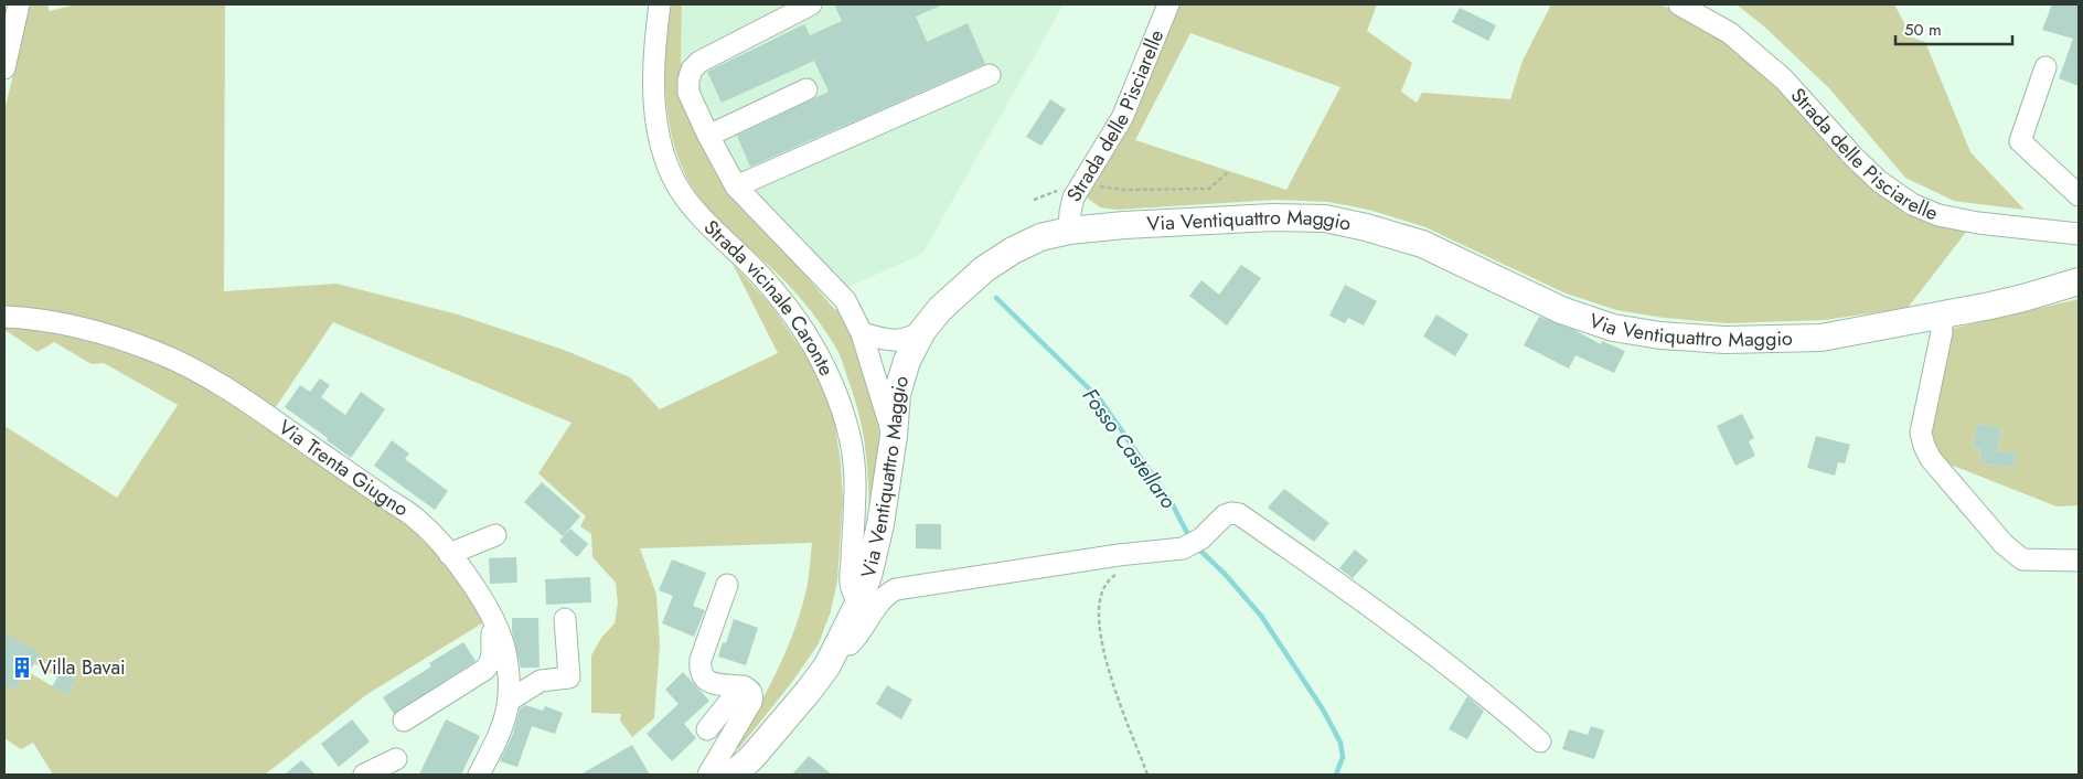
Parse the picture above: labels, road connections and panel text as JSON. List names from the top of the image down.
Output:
{
  "streets": {
    "main road": ["Via Ventiquattro Maggio"],
    "street": ["Strada delle Pisciarelle", "Strada vicinale Caronte", "Via Trenta Giugno"]
  },
  "crossings": [
    ["Strada delle Pisciarelle", "Via Ventiquattro Maggio"],
    ["Via Ventiquattro Maggio", "Strada vicinale Caronte"]
  ],
  "water": ["Fosso Castellaro"],
  "places": {
    "building": ["Villa Bavai"]
  },
  "scale_bar": "50 m"
}
